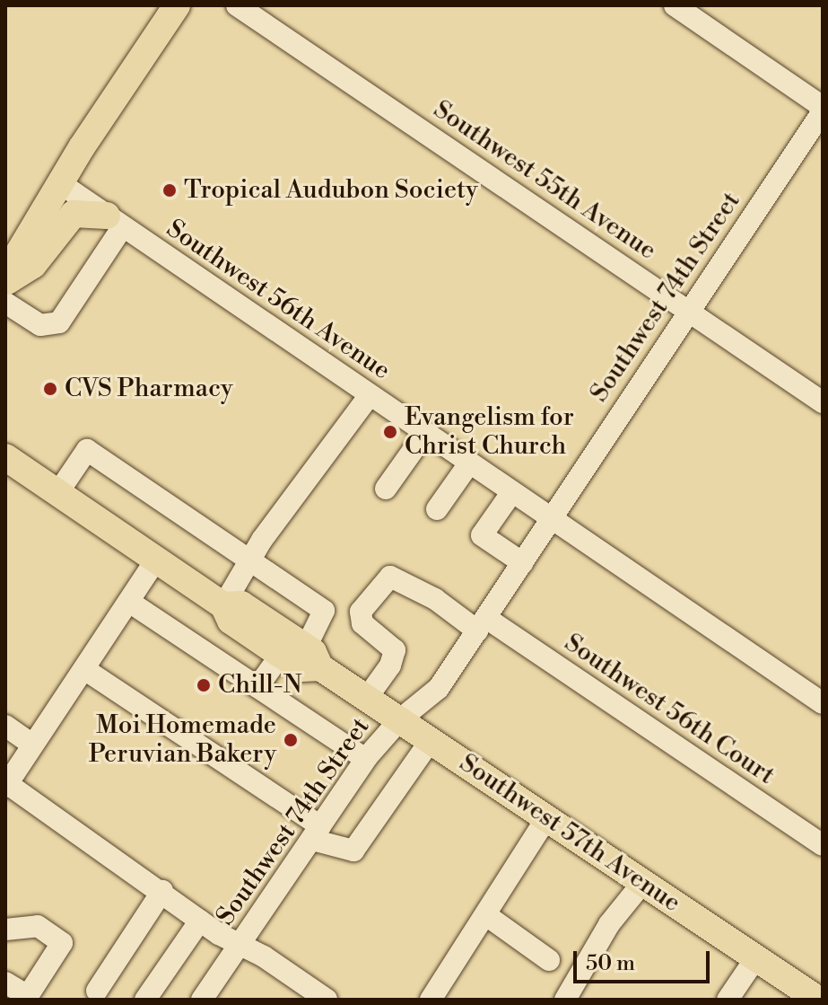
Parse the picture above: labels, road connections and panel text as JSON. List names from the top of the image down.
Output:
{
  "streets": {
    "main road": ["Southwest 57th Avenue"],
    "street": [
      "Southwest 55th Avenue",
      "Southwest 74th Street",
      "Southwest 56th Avenue",
      "Southwest 56th Court"
    ]
  },
  "crossings": [
    ["Southwest 55th Avenue", "Southwest 74th Street"],
    ["Southwest 74th Street", "Southwest 56th Avenue"],
    ["Southwest 74th Street", "Southwest 56th Court"],
    ["Southwest 74th Street", "Southwest 57th Avenue"],
    ["Southwest 56th Court", "Southwest 57th Avenue"]
  ],
  "places": [
    "Tropical Audubon Society",
    "CVS Pharmacy",
    "Evangelism for Christ Church",
    "Chill-N",
    "Moi Homemade Peruvian Bakery"
  ],
  "scale_bar": "50 m"
}
